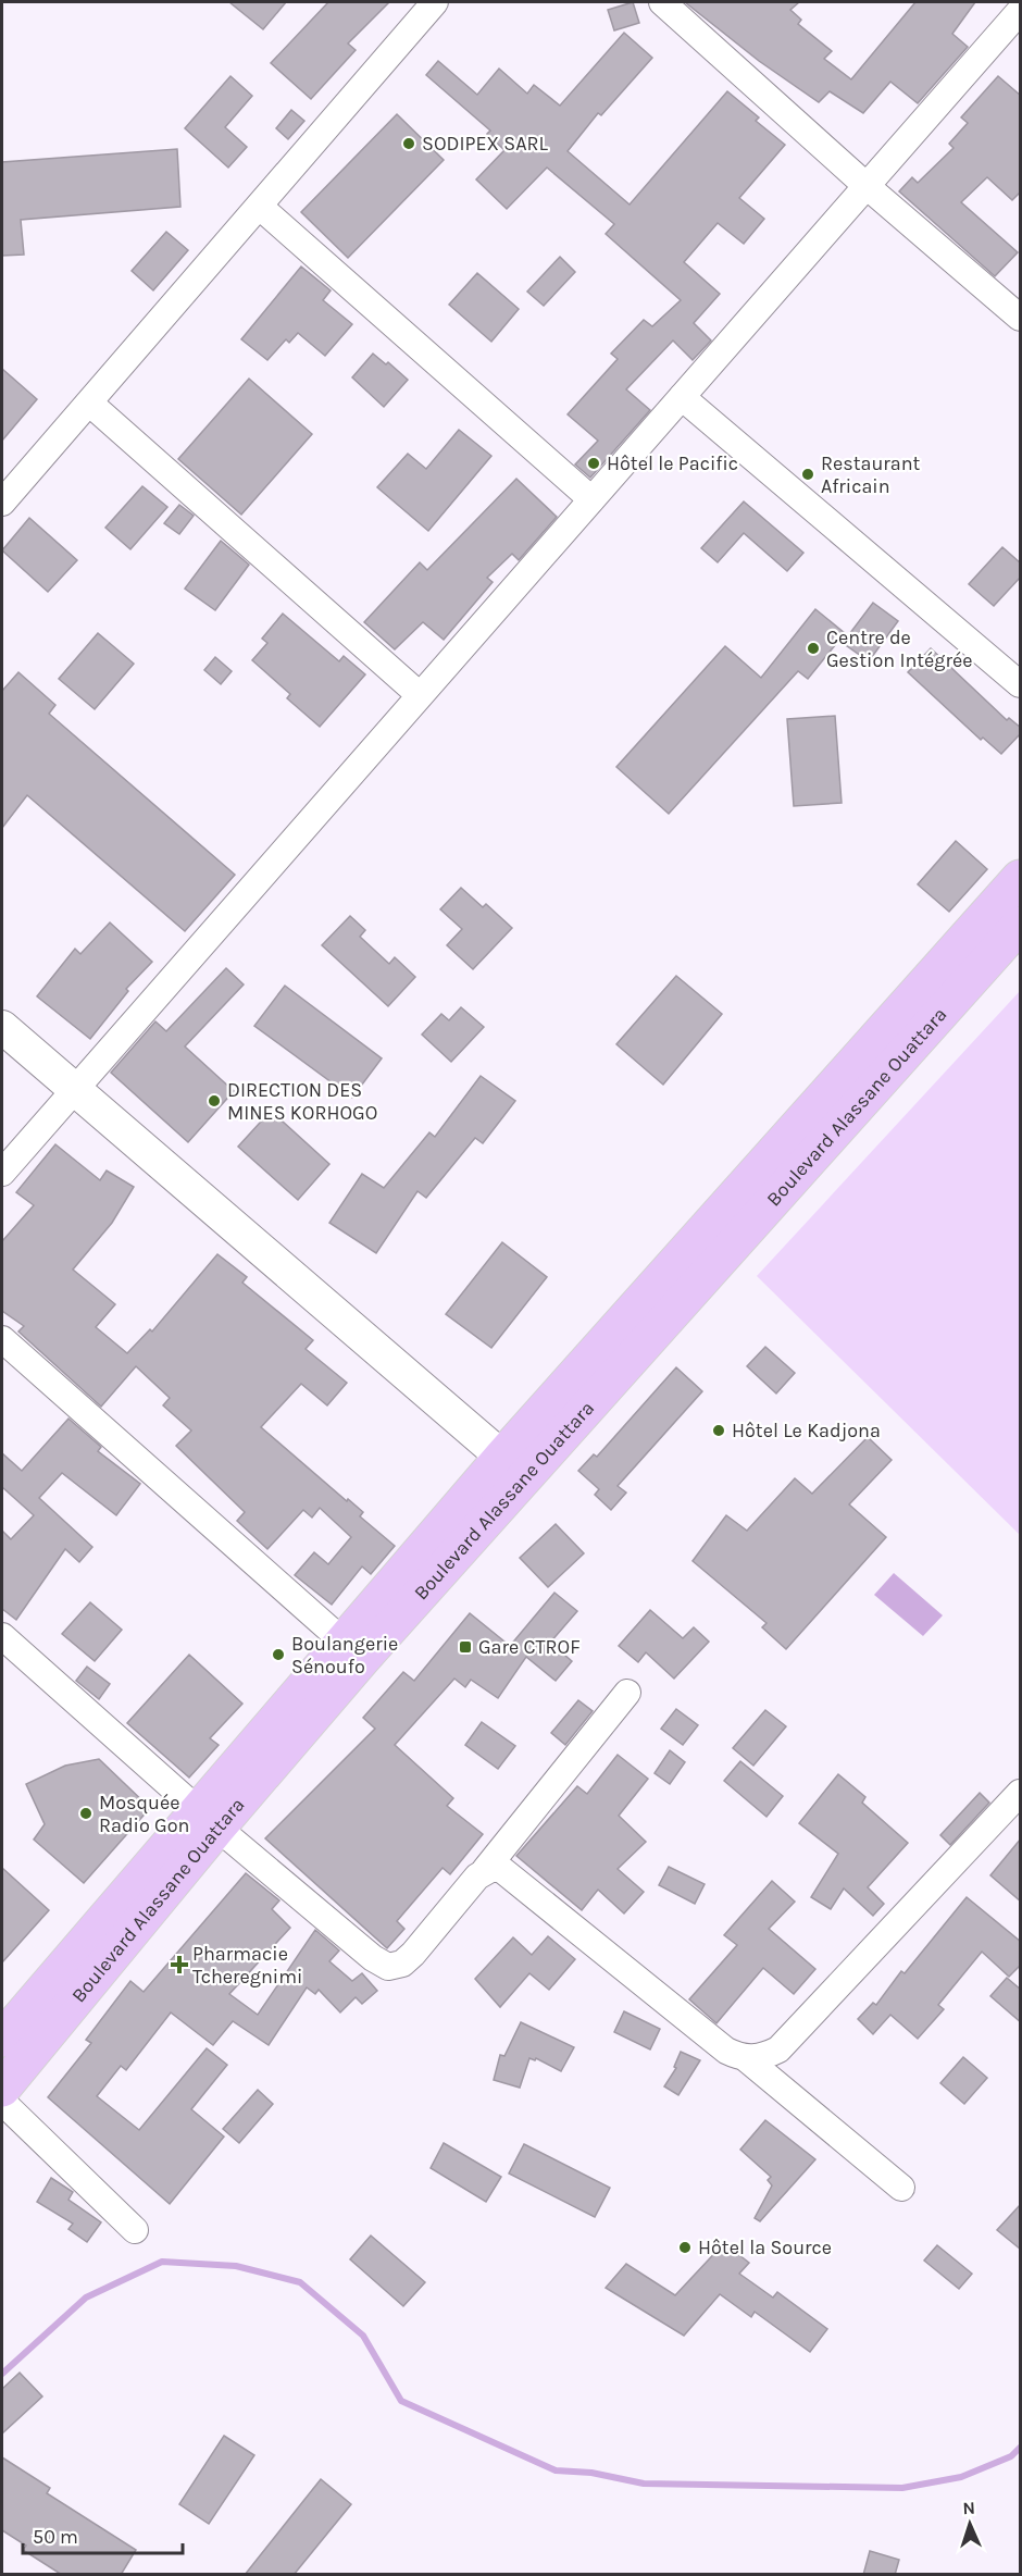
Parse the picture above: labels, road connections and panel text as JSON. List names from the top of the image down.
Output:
{
  "streets": {
    "main road": ["Boulevard Alassane Ouattara"]
  },
  "places": {
    "other": [
      "SODIPEX SARL",
      "Hôtel le Pacific",
      "Restaurant Africain",
      "Centre de Gestion Intégrée",
      "DIRECTION DES MINES KORHOGO",
      "Hôtel Le Kadjona",
      "Boulangerie Sénoufo",
      "Mosquée Radio Gon",
      "Hôtel la Source"
    ],
    "transit": ["Gare CTROF"],
    "health": ["Pharmacie Tcheregnimi"]
  },
  "scale_bar": "50 m",
  "north": "top"
}
